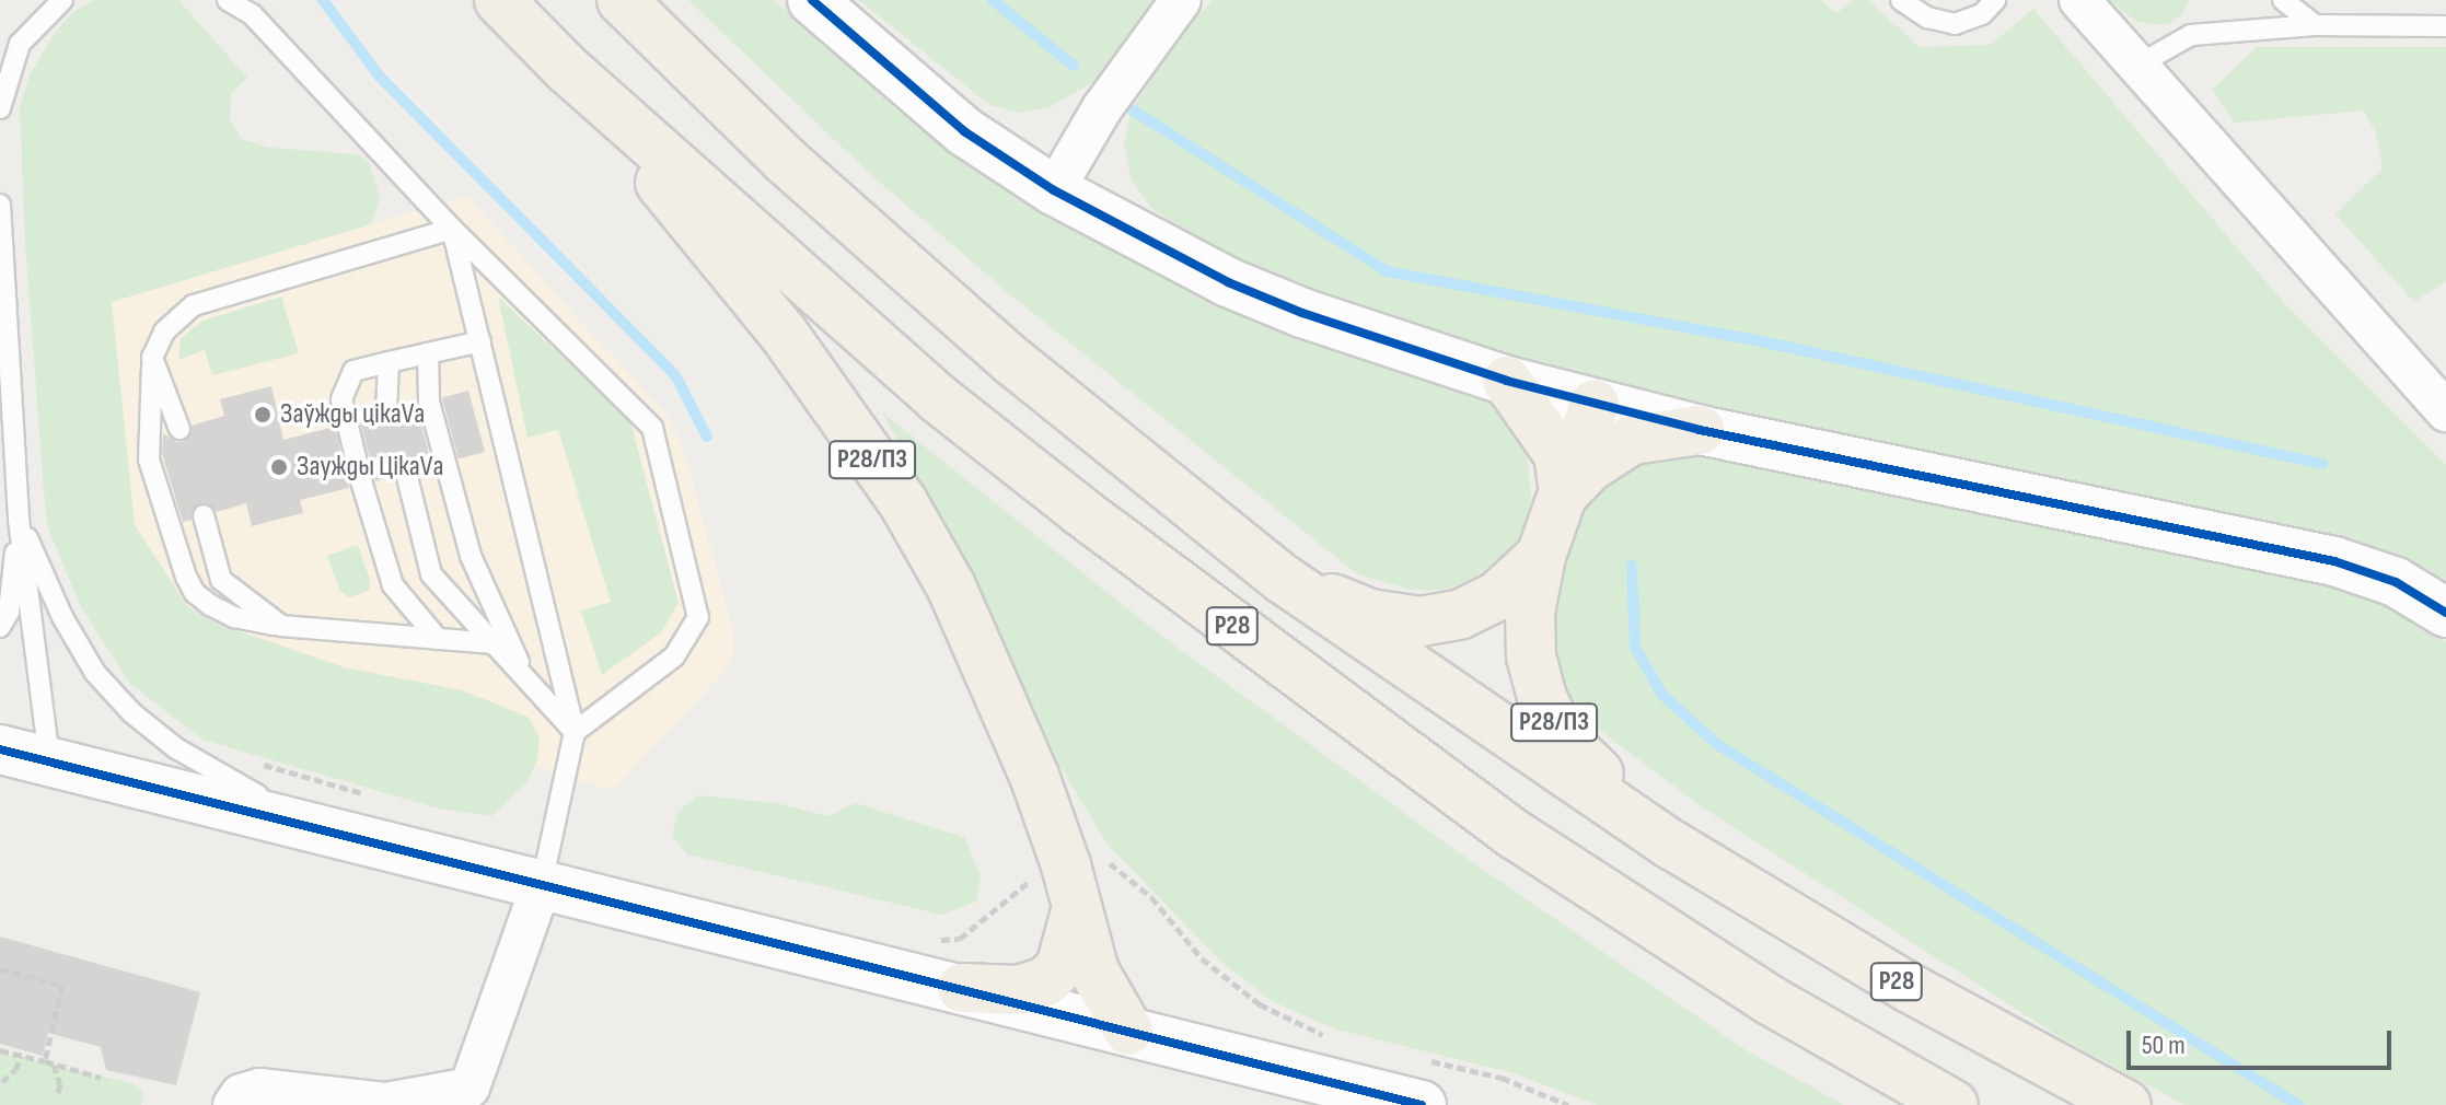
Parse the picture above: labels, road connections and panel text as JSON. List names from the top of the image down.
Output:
{
  "streets": {
    "highway": ["Р28/П3", "Р28"]
  },
  "crossings": [
    ["Р28/П3", "Р28"]
  ],
  "places": ["Заўжды цікаVа", "Заужды ЦікаVа"],
  "scale_bar": "50 m"
}
